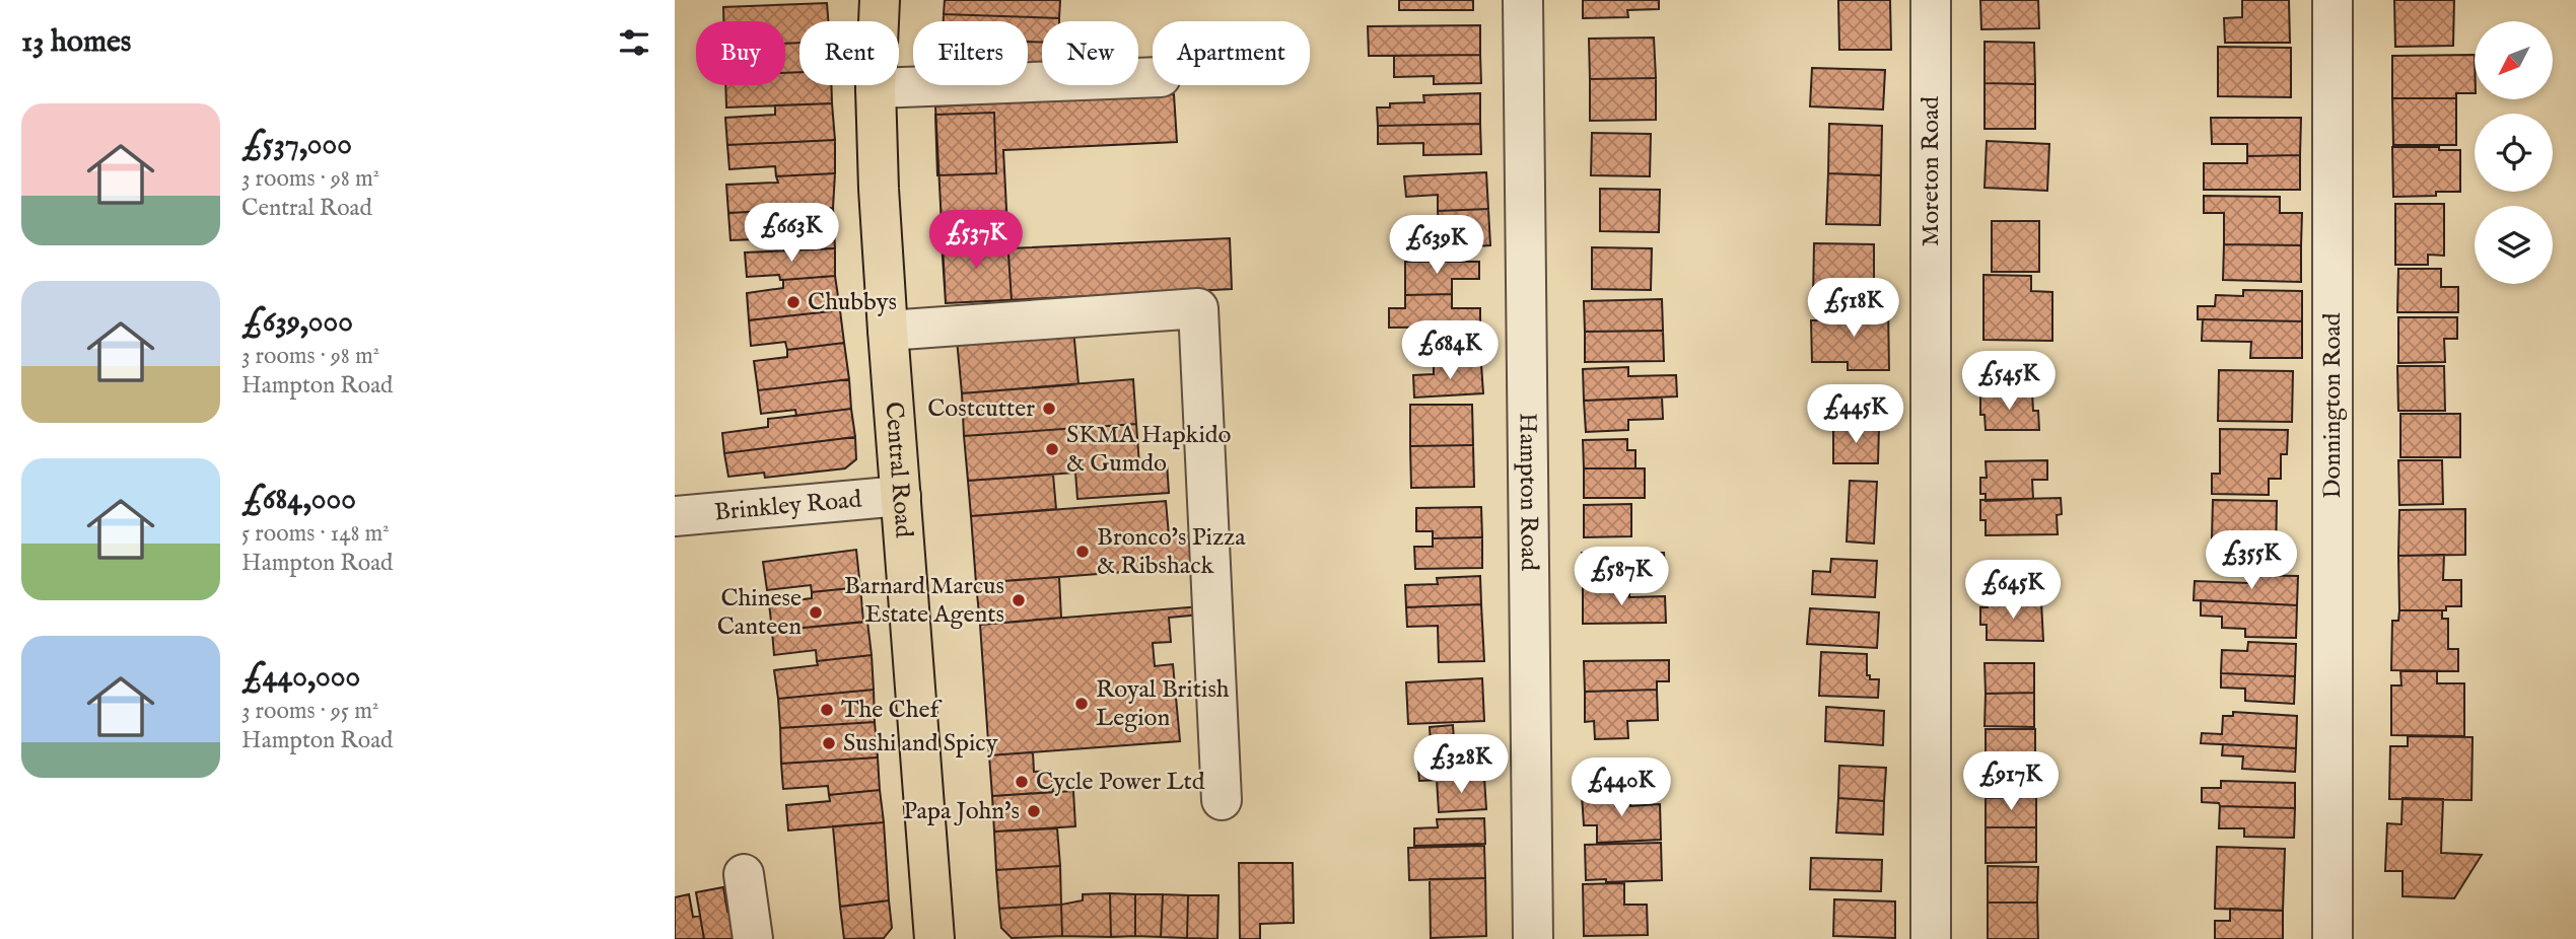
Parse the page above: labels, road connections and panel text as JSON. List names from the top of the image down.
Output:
{
  "streets": {
    "main road": ["Central Road"],
    "street": [
      "Moreton Road",
      "Donnington Road",
      "Hampton Road",
      "Brinkley Road"
    ]
  },
  "crossings": [
    ["Central Road", "Brinkley Road"]
  ],
  "places": [
    "Chubbys",
    "Costcutter",
    "SKMA Hapkido & Gumdo",
    "Bronco's Pizza & Ribshack",
    "Barnard Marcus Estate Agents",
    "Chinese Canteen",
    "Royal British Legion",
    "The Chef",
    "Sushi and Spicy",
    "Cycle Power Ltd",
    "Papa John's"
  ],
  "north": "bottom left",
  "page": {
    "heading": "13 homes",
    "chip": [
      "Buy",
      "Rent",
      "Filters",
      "New",
      "Apartment"
    ],
    "list": [
      {
        "name": "£537,000",
        "note": "3 rooms · 98 m² · Central Road"
      },
      {
        "name": "£639,000",
        "note": "3 rooms · 98 m² · Hampton Road"
      },
      {
        "name": "£684,000",
        "note": "5 rooms · 148 m² · Hampton Road"
      },
      {
        "name": "£440,000",
        "note": "3 rooms · 95 m² · Hampton Road"
      }
    ],
    "price": [
      "£663K",
      "£537K",
      "£639K",
      "£518K",
      "£684K",
      "£545K",
      "£445K",
      "£355K",
      "£587K",
      "£645K",
      "£328K",
      "£917K",
      "£440K"
    ]
  }
}
